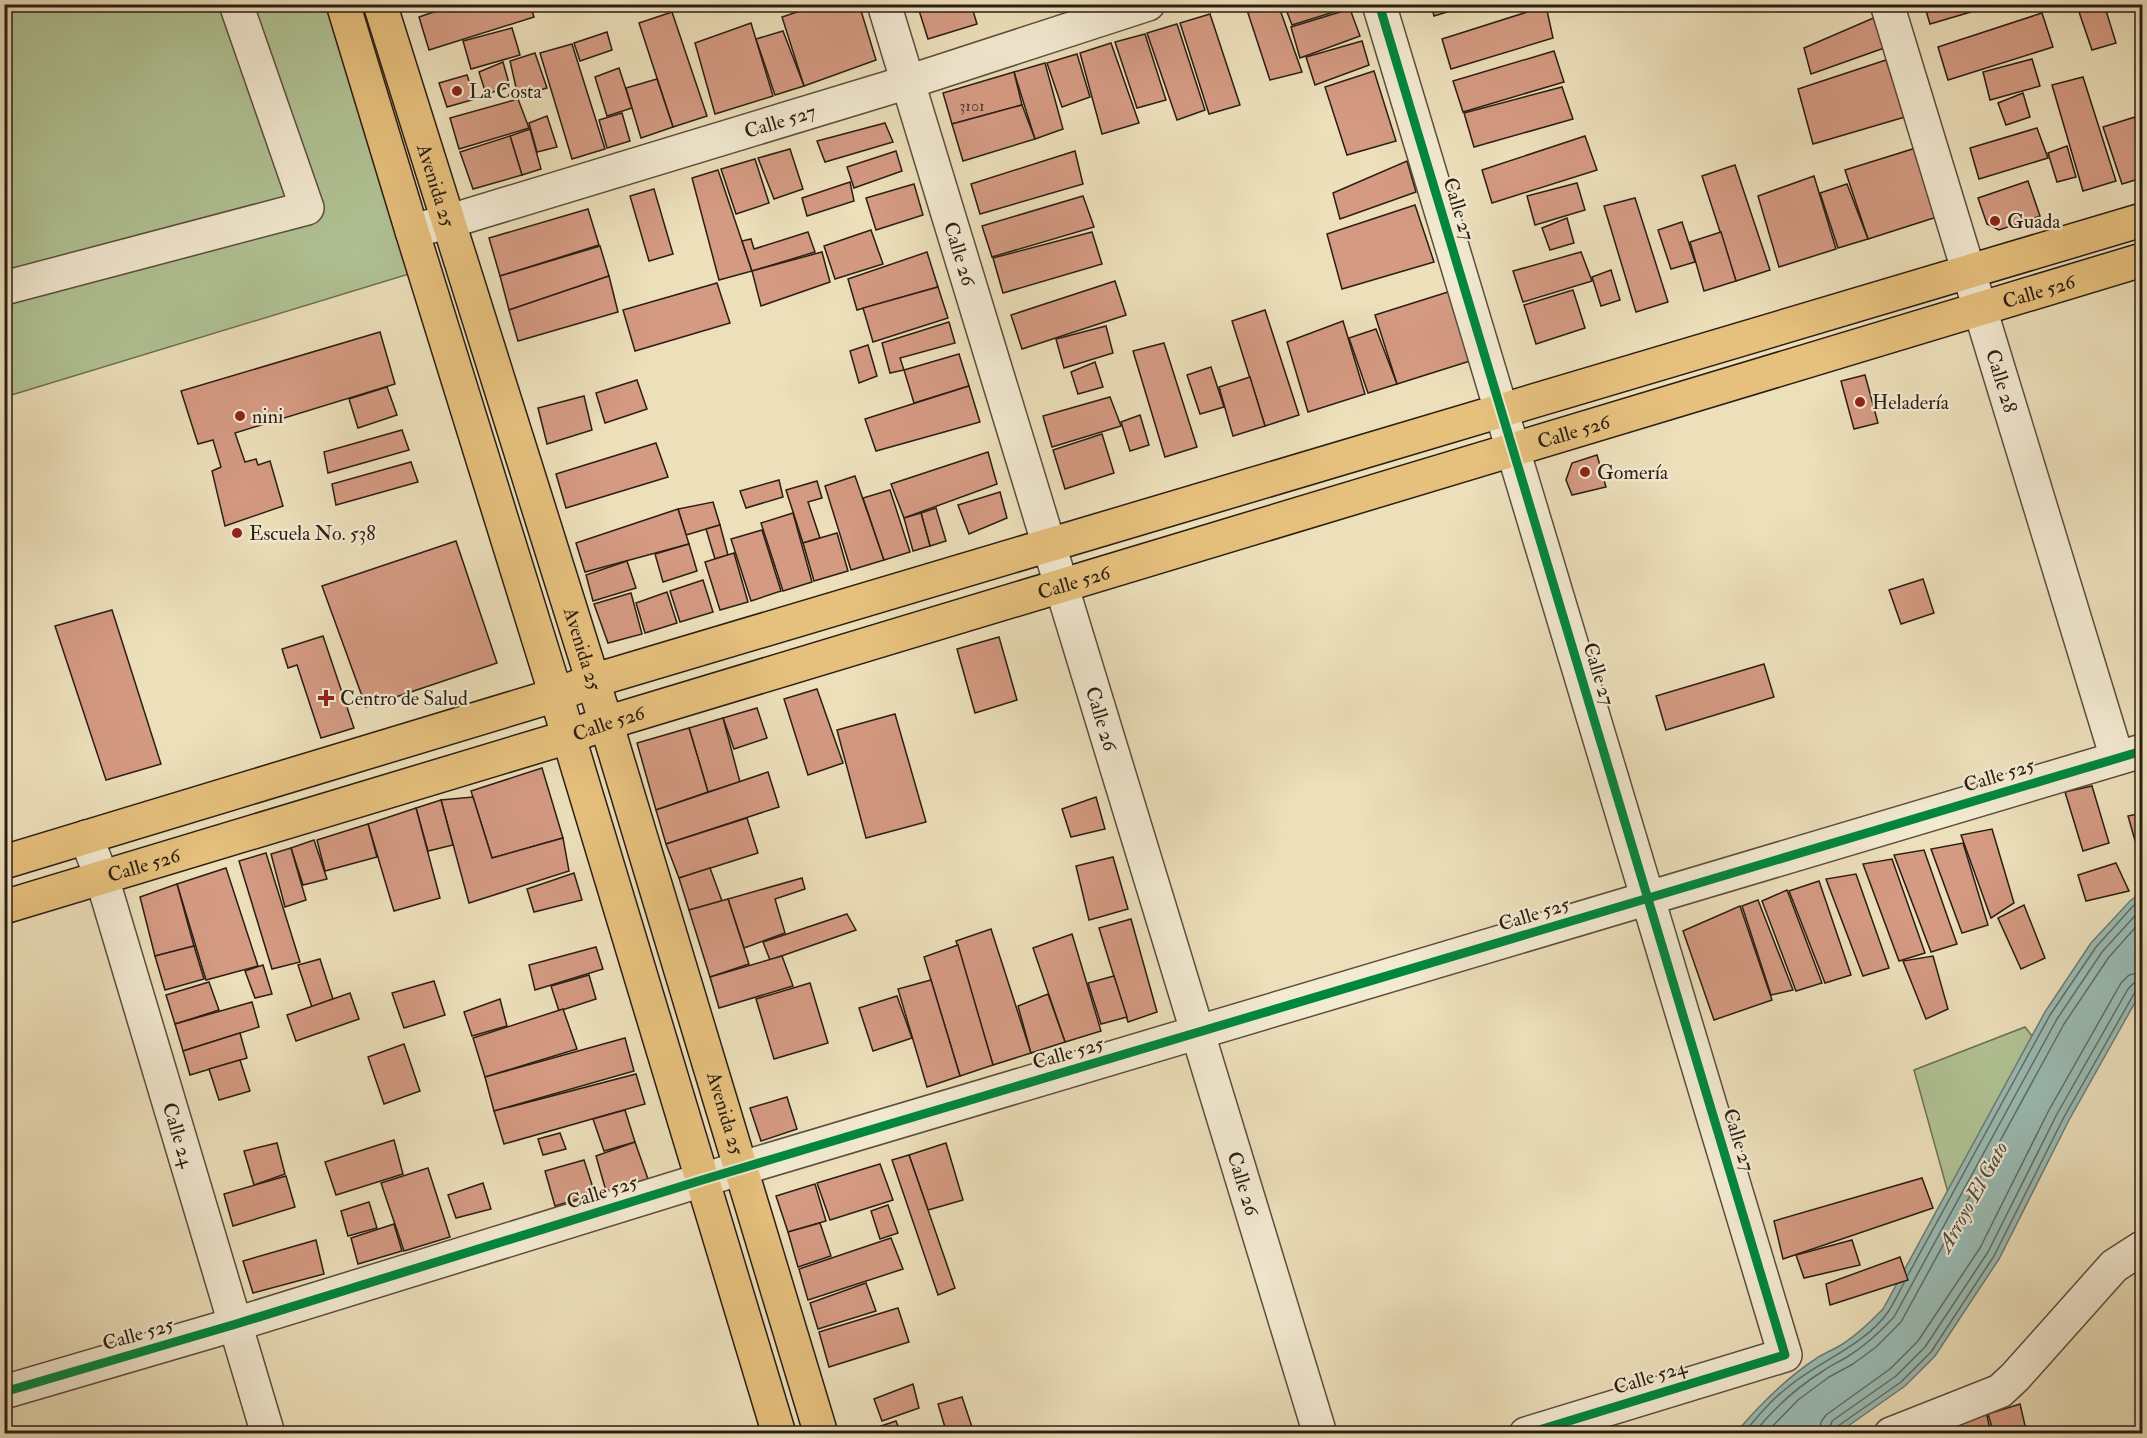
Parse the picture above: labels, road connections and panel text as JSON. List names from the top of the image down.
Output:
{
  "streets": {
    "main road": ["Avenida 25", "Calle 526"],
    "street": [
      "Calle 527",
      "Calle 27",
      "Calle 26",
      "Calle 28",
      "Calle 525",
      "Calle 24",
      "Calle 524"
    ]
  },
  "crossings": [
    ["Calle 527", "Avenida 25"],
    ["Calle 527", "Calle 26"],
    ["Avenida 25", "Calle 526"],
    ["Avenida 25", "Calle 525"],
    ["Calle 27", "Calle 526"],
    ["Calle 27", "Calle 525"],
    ["Calle 27", "Calle 524"],
    ["Calle 26", "Calle 526"],
    ["Calle 26", "Calle 525"],
    ["Calle 526", "Calle 28"],
    ["Calle 526", "Calle 24"],
    ["Calle 28", "Calle 525"],
    ["Calle 525", "Calle 24"]
  ],
  "water": ["Arroyo El Gato"],
  "places": {
    "other": [
      "La Costa",
      "Guada",
      "Heladería",
      "nini",
      "Gomería",
      "Escuela No. 538"
    ],
    "health": ["Centro de Salud"]
  },
  "house_numbers": ["3101"]
}
